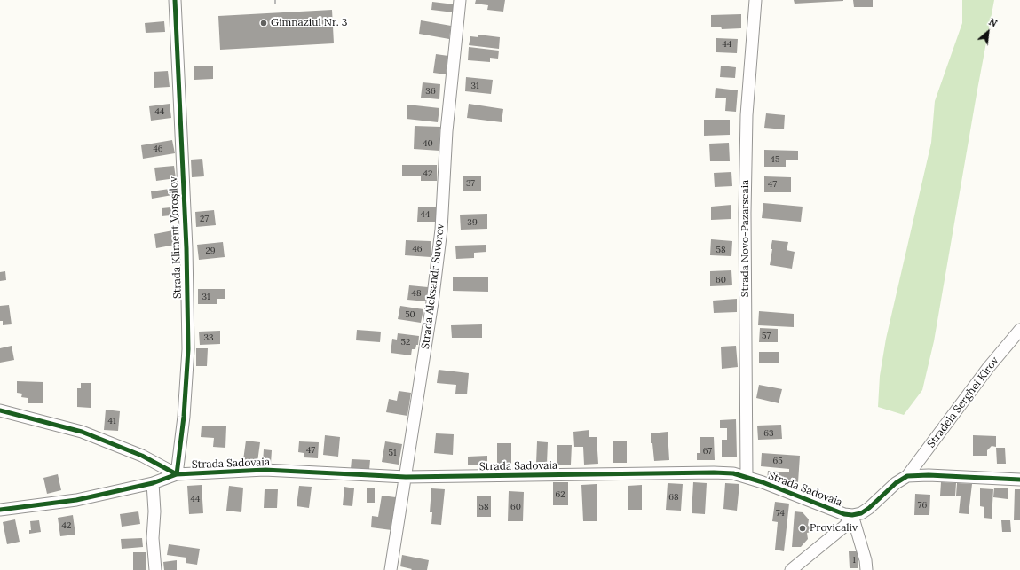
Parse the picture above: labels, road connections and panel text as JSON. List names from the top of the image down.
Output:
{
  "streets": {
    "street": [
      "Strada Kliment Voroșilov",
      "Strada Novo-Pazarscaia",
      "Strada Aleksandr Suvorov",
      "Stradela Serghei Kirov",
      "Strada Sadovaia"
    ]
  },
  "crossings": [
    ["Strada Kliment Voroșilov", "Strada Sadovaia"],
    ["Strada Novo-Pazarscaia", "Strada Sadovaia"],
    ["Strada Aleksandr Suvorov", "Strada Sadovaia"],
    ["Stradela Serghei Kirov", "Strada Sadovaia"]
  ],
  "places": ["Gimnaziul Nr. 3", "Provicaliv"],
  "house_numbers": [
    "44",
    "31",
    "36",
    "44",
    "40",
    "46",
    "45",
    "42",
    "37",
    "47",
    "44",
    "27",
    "39",
    "46",
    "58",
    "29",
    "60",
    "48",
    "31",
    "50",
    "57",
    "33",
    "52",
    "41",
    "63",
    "47",
    "67",
    "51",
    "65",
    "62",
    "68",
    "44",
    "76",
    "58",
    "60",
    "74",
    "42",
    "1"
  ],
  "north": "top right"
}
